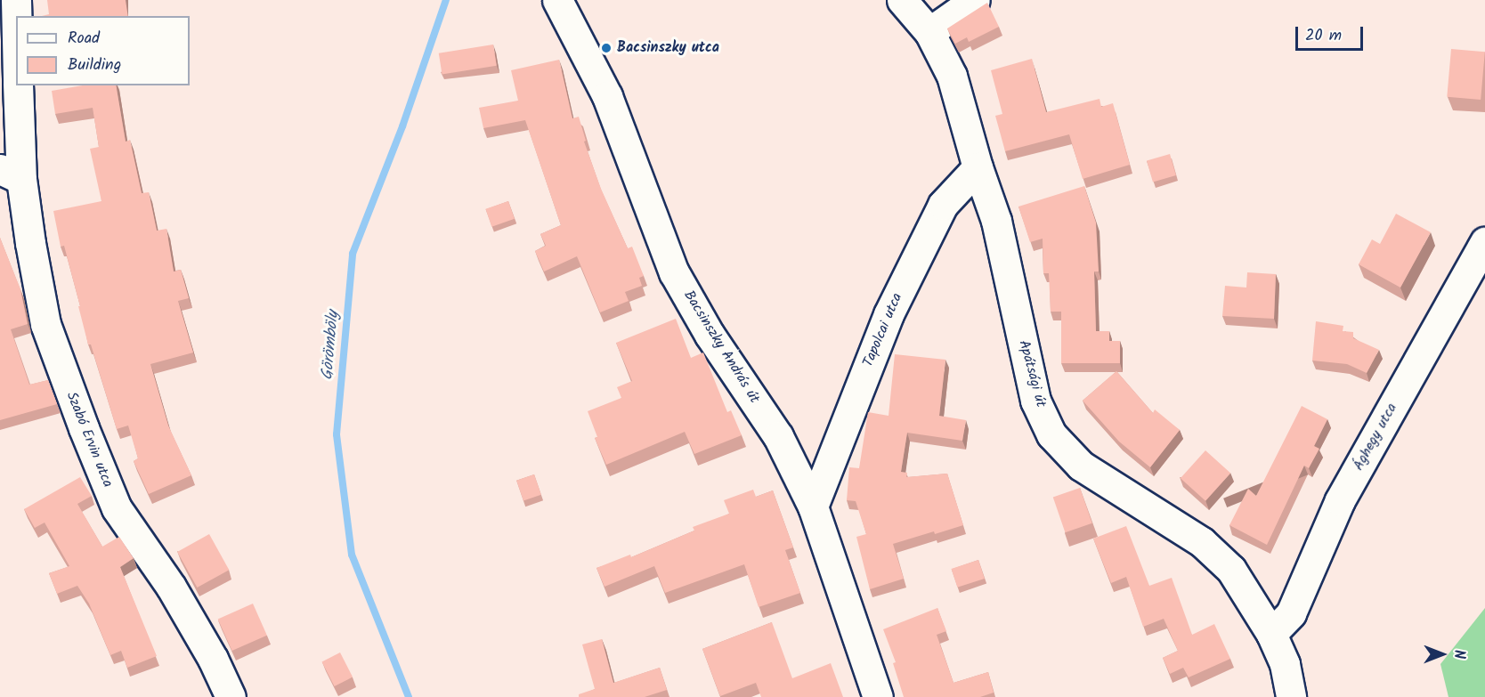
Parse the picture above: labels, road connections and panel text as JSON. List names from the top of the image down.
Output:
{
  "streets": {
    "street": [
      "Tapolcai utca",
      "Bacsinszky András út",
      "Apátsági út",
      "Ághegy utca",
      "Szabó Ervin utca"
    ]
  },
  "crossings": [
    ["Tapolcai utca", "Bacsinszky András út"],
    ["Tapolcai utca", "Apátsági út"],
    ["Apátsági út", "Ághegy utca"]
  ],
  "water": ["Görömböly"],
  "places": ["Bacsinszky utca"],
  "legend": ["Road", "Building"],
  "scale_bar": "20 m",
  "north": "right"
}
